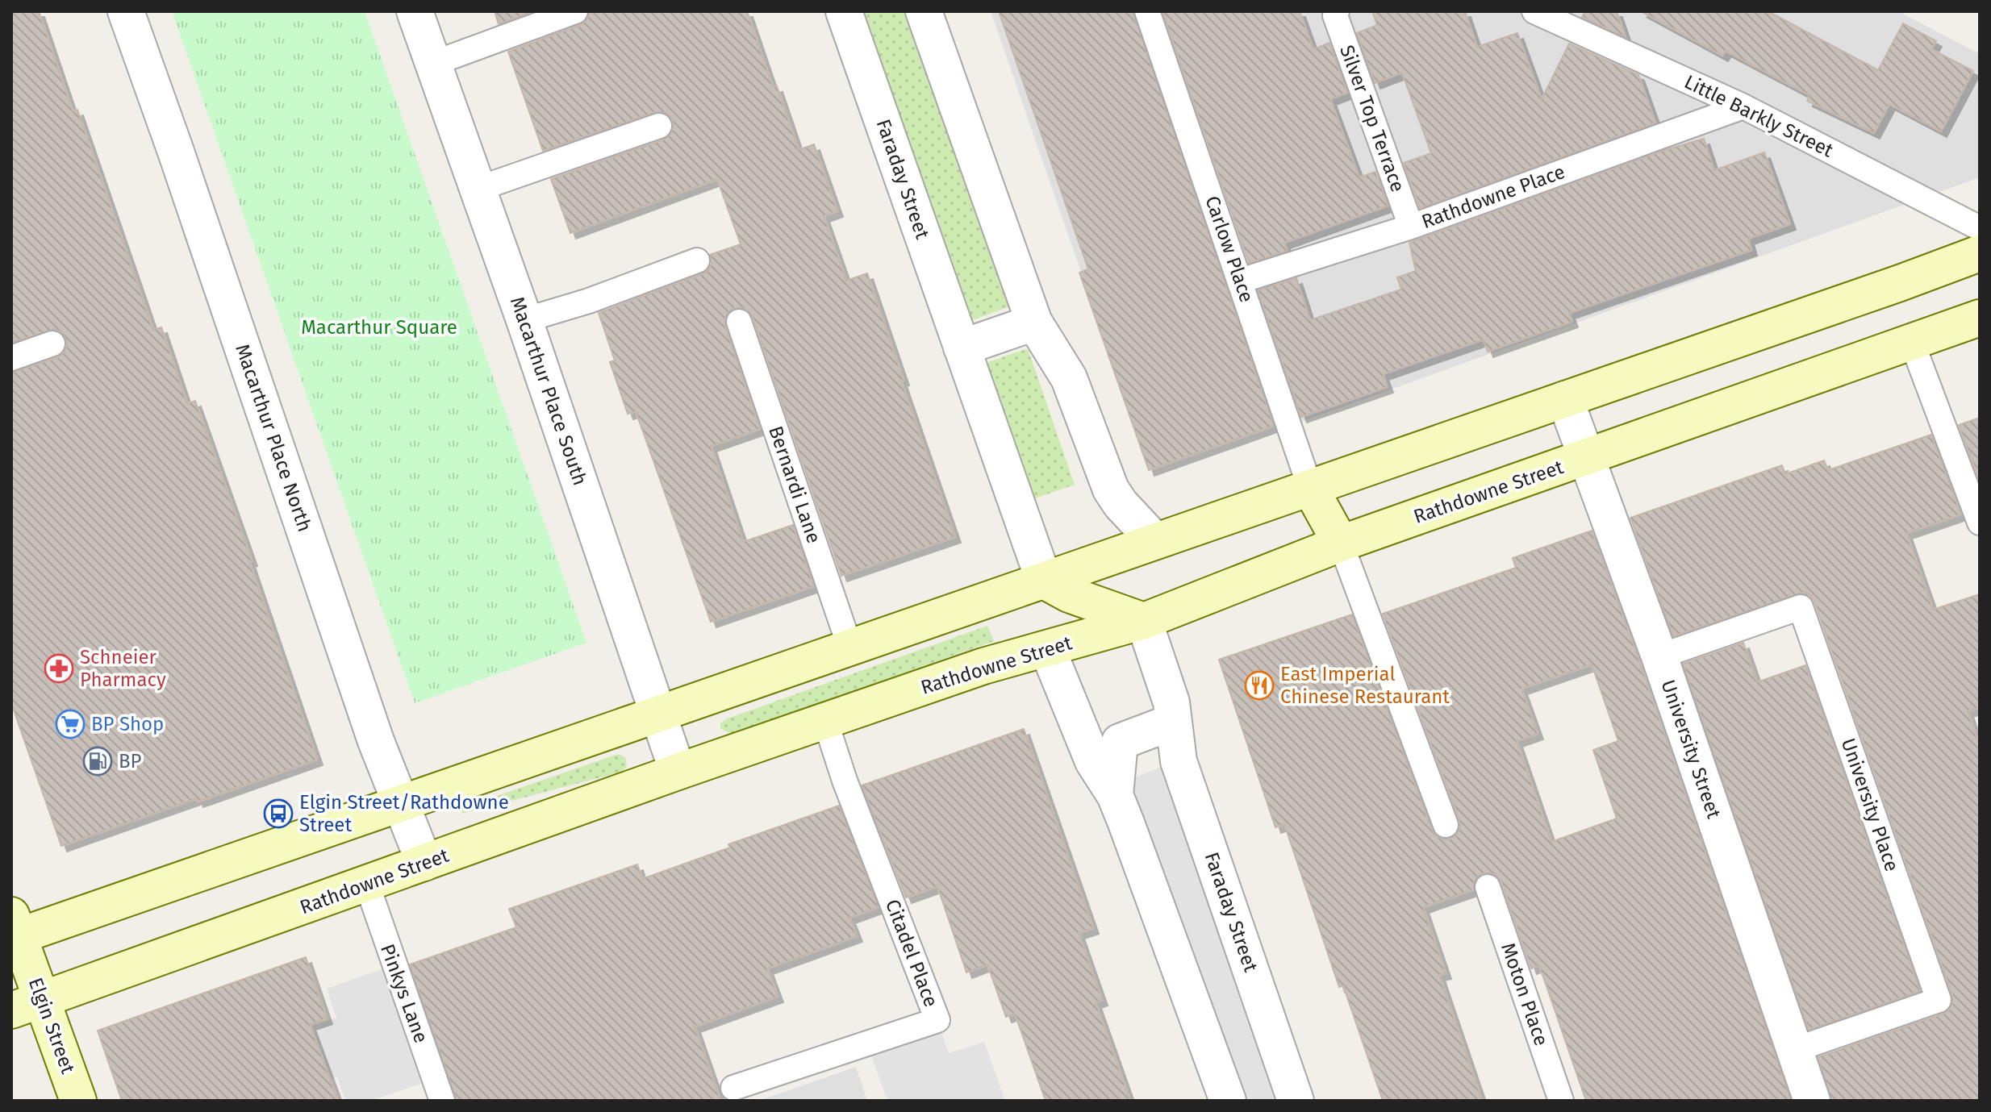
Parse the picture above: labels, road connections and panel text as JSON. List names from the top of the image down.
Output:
{
  "streets": {
    "main road": ["Rathdowne Street", "Elgin Street"],
    "street": [
      "Faraday Street",
      "Macarthur Place South",
      "Macarthur Place North",
      "University Street"
    ],
    "lane": [
      "Little Barkly Street",
      "Silver Top Terrace",
      "Rathdowne Place",
      "Carlow Place",
      "Bernardi Lane",
      "University Place",
      "Citadel Place",
      "Pinkys Lane",
      "Moton Place"
    ]
  },
  "crossings": [
    ["Little Barkly Street", "Rathdowne Place"],
    ["Silver Top Terrace", "Rathdowne Place"],
    ["Faraday Street", "Rathdowne Street"],
    ["Rathdowne Place", "Carlow Place"],
    ["Macarthur Place South", "Rathdowne Street"],
    ["Macarthur Place North", "Rathdowne Street"],
    ["Rathdowne Street", "University Street"],
    ["Rathdowne Street", "Citadel Place"],
    ["Rathdowne Street", "Pinkys Lane"],
    ["Rathdowne Street", "Elgin Street"],
    ["University Street", "University Place"]
  ],
  "parks": ["Macarthur Square"],
  "places": {
    "pharmacy": ["Schneier Pharmacy"],
    "restaurant": ["East Imperial Chinese Restaurant"],
    "supermarket": ["BP Shop"],
    "fuel station": ["BP"],
    "bus stop": ["Elgin Street/Rathdowne Street"]
  }
}
